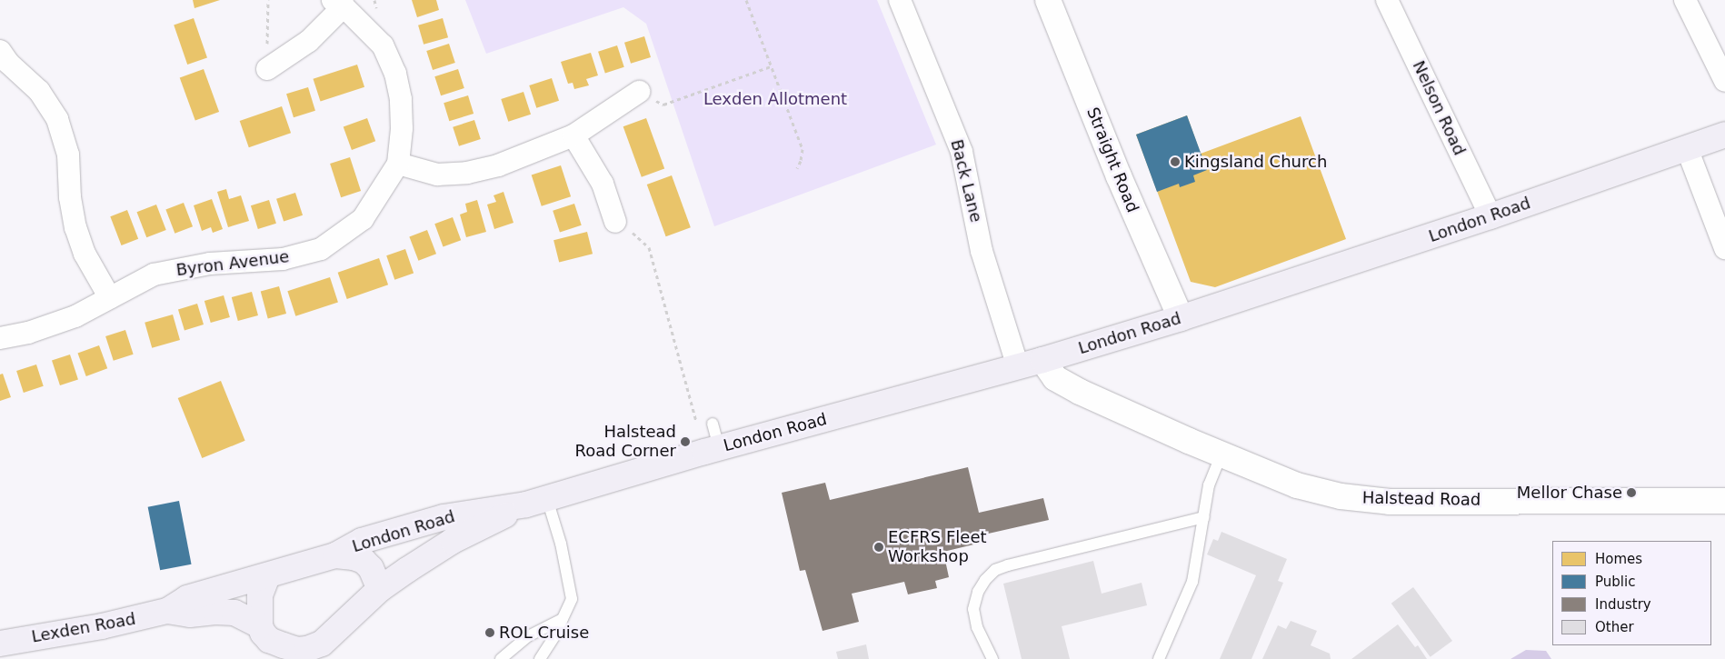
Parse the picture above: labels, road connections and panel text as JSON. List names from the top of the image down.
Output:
{
  "streets": {
    "main road": ["London Road", "Lexden Road"],
    "street": [
      "Nelson Road",
      "Straight Road",
      "Back Lane",
      "Byron Avenue",
      "Halstead Road"
    ]
  },
  "crossings": [
    ["Nelson Road", "London Road"],
    ["Straight Road", "London Road"],
    ["Back Lane", "London Road"],
    ["London Road", "Halstead Road"],
    ["London Road", "Lexden Road"]
  ],
  "parks": ["Lexden Allotment"],
  "places": [
    "Kingsland Church",
    "Halstead Road Corner",
    "Mellor Chase",
    "ECFRS Fleet Workshop",
    "ROL Cruise"
  ],
  "legend": [
    "Homes",
    "Public",
    "Industry",
    "Other"
  ]
}
